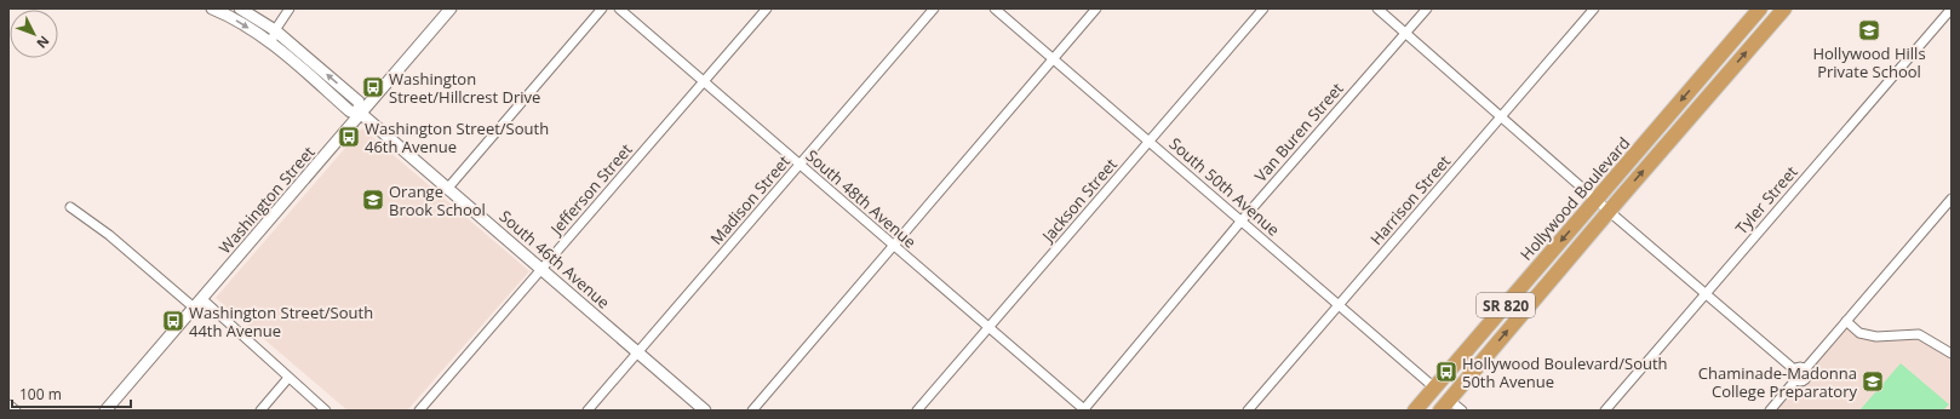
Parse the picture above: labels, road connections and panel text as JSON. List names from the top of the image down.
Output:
{
  "streets": {
    "highway": ["Hollywood Boulevard", "SR 820"],
    "street": [
      "Van Buren Street",
      "South 50th Avenue",
      "Jefferson Street",
      "South 48th Avenue",
      "Washington Street",
      "Madison Street",
      "Jackson Street",
      "Harrison Street",
      "Tyler Street",
      "South 46th Avenue"
    ]
  },
  "crossings": [
    ["Van Buren Street", "South 50th Avenue"],
    ["Van Buren Street", "South 48th Avenue"],
    ["South 50th Avenue", "Hollywood Boulevard"],
    ["South 50th Avenue", "Jackson Street"],
    ["South 50th Avenue", "Harrison Street"],
    ["Jefferson Street", "South 48th Avenue"],
    ["Jefferson Street", "South 46th Avenue"],
    ["South 48th Avenue", "Madison Street"],
    ["South 48th Avenue", "Jackson Street"],
    ["Washington Street", "South 46th Avenue"],
    ["Madison Street", "South 46th Avenue"]
  ],
  "places": {
    "school or university": ["Hollywood Hills Private School", "Orange Brook School", "Chaminade-Madonna College Preparatory"],
    "bus stop": [
      "Washington Street/Hillcrest Drive",
      "Washington Street/South 46th Avenue",
      "Washington Street/South 44th Avenue",
      "Hollywood Boulevard/South 50th Avenue"
    ]
  },
  "scale_bar": "100 m",
  "north": "bottom right"
}
